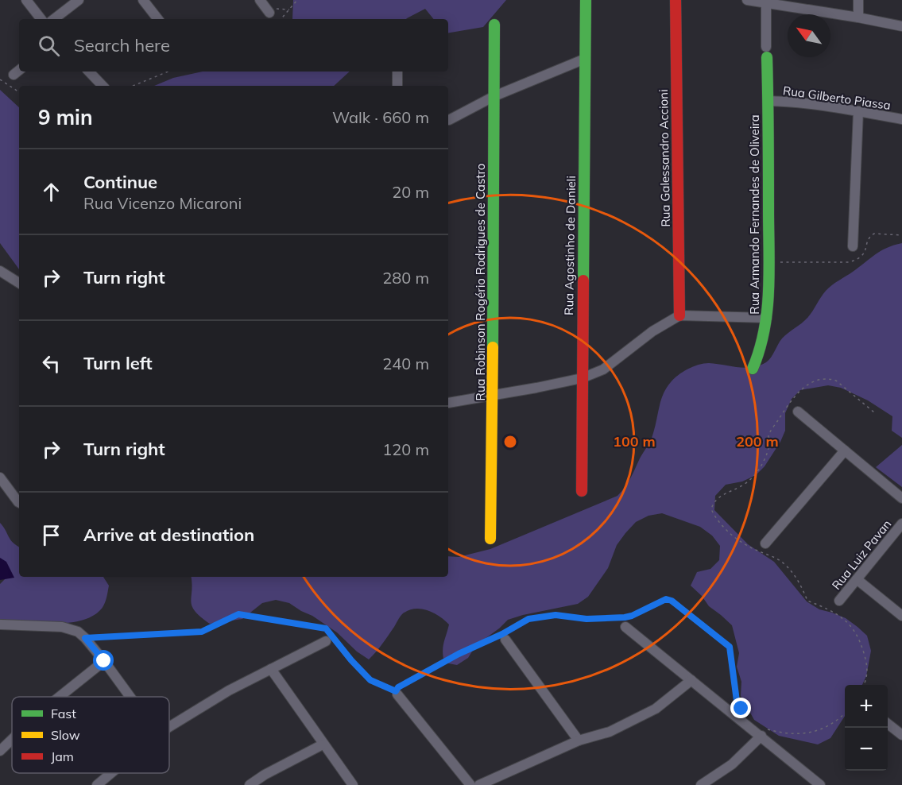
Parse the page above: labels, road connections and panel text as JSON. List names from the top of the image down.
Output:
{
  "streets": {
    "street": [
      "Rua Gilberto Piassa",
      "Rua Galessandro Accioni",
      "Rua Armando Fernandes de Oliveira",
      "Rua Agostinho de Danieli",
      "Rua Robinson Rogério Rodrigues de Castro",
      "Rua Luiz Pavan"
    ]
  },
  "crossings": [
    ["Rua Gilberto Piassa", "Rua Armando Fernandes de Oliveira"]
  ],
  "legend": ["Fast", "Slow", "Jam"],
  "north": "top left",
  "page": {
    "search": "Search here",
    "heading": ["9 min", "Walk · 660 m"],
    "list": [
      ["Continue", "Rua Vicenzo Micaroni", "20 m"],
      ["Turn right", "280 m"],
      ["Turn left", "240 m"],
      ["Turn right", "120 m"],
      "Arrive at destination"
    ],
    "map_buttons": ["+", "−"]
  },
  "rings": ["100 m", "200 m"]
}
